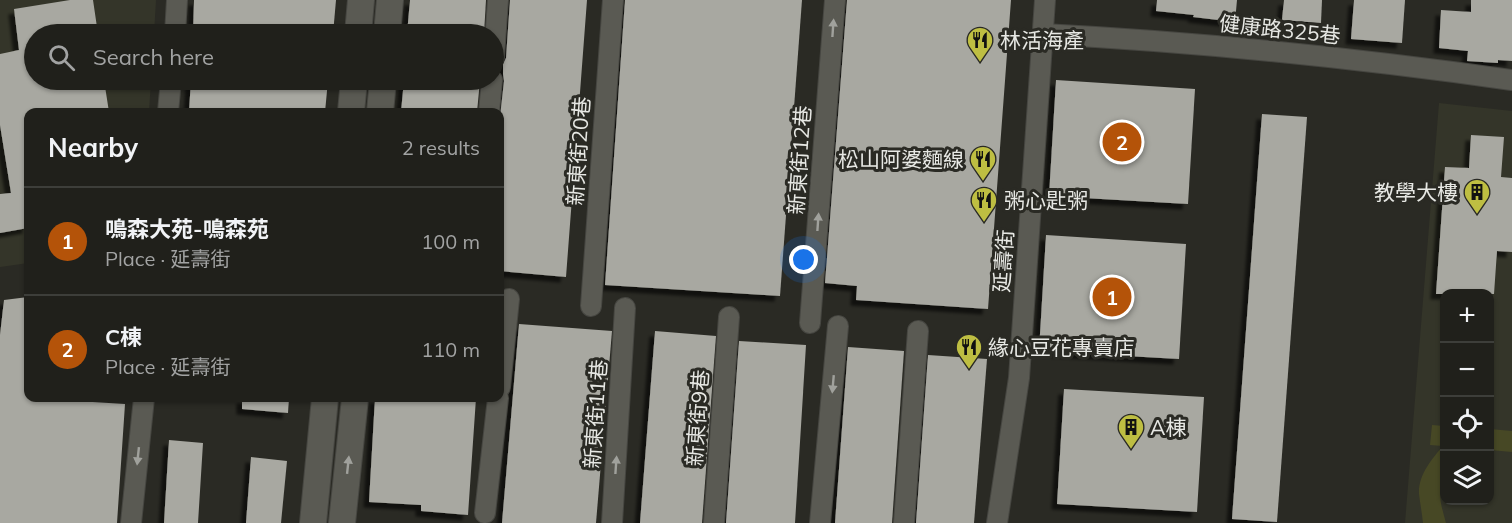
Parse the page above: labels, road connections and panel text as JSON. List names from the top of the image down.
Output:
{
  "streets": {
    "street": [
      "健康路325巷",
      "新東街20巷",
      "新東街12巷",
      "延壽街",
      "新東街11巷",
      "新東街9巷"
    ]
  },
  "crossings": [
    ["健康路325巷", "延壽街"]
  ],
  "one_way": ["新東街12巷"],
  "places": {
    "restaurant": [
      "林活海產",
      "松山阿婆麵線",
      "粥心匙粥",
      "緣心豆花專賣店"
    ],
    "building": ["教學大樓", "A棟"]
  },
  "page": {
    "search": "Search here",
    "heading": ["Nearby", "2 results"],
    "pins": ["2", "1"],
    "list": [
      {
        "mark": "1",
        "name": "鳴森大苑-鳴森苑",
        "note": "Place · 延壽街",
        "value": "100 m"
      },
      {
        "mark": "2",
        "name": "C棟",
        "note": "Place · 延壽街",
        "value": "110 m"
      }
    ],
    "map_buttons": ["+", "−"]
  }
}
